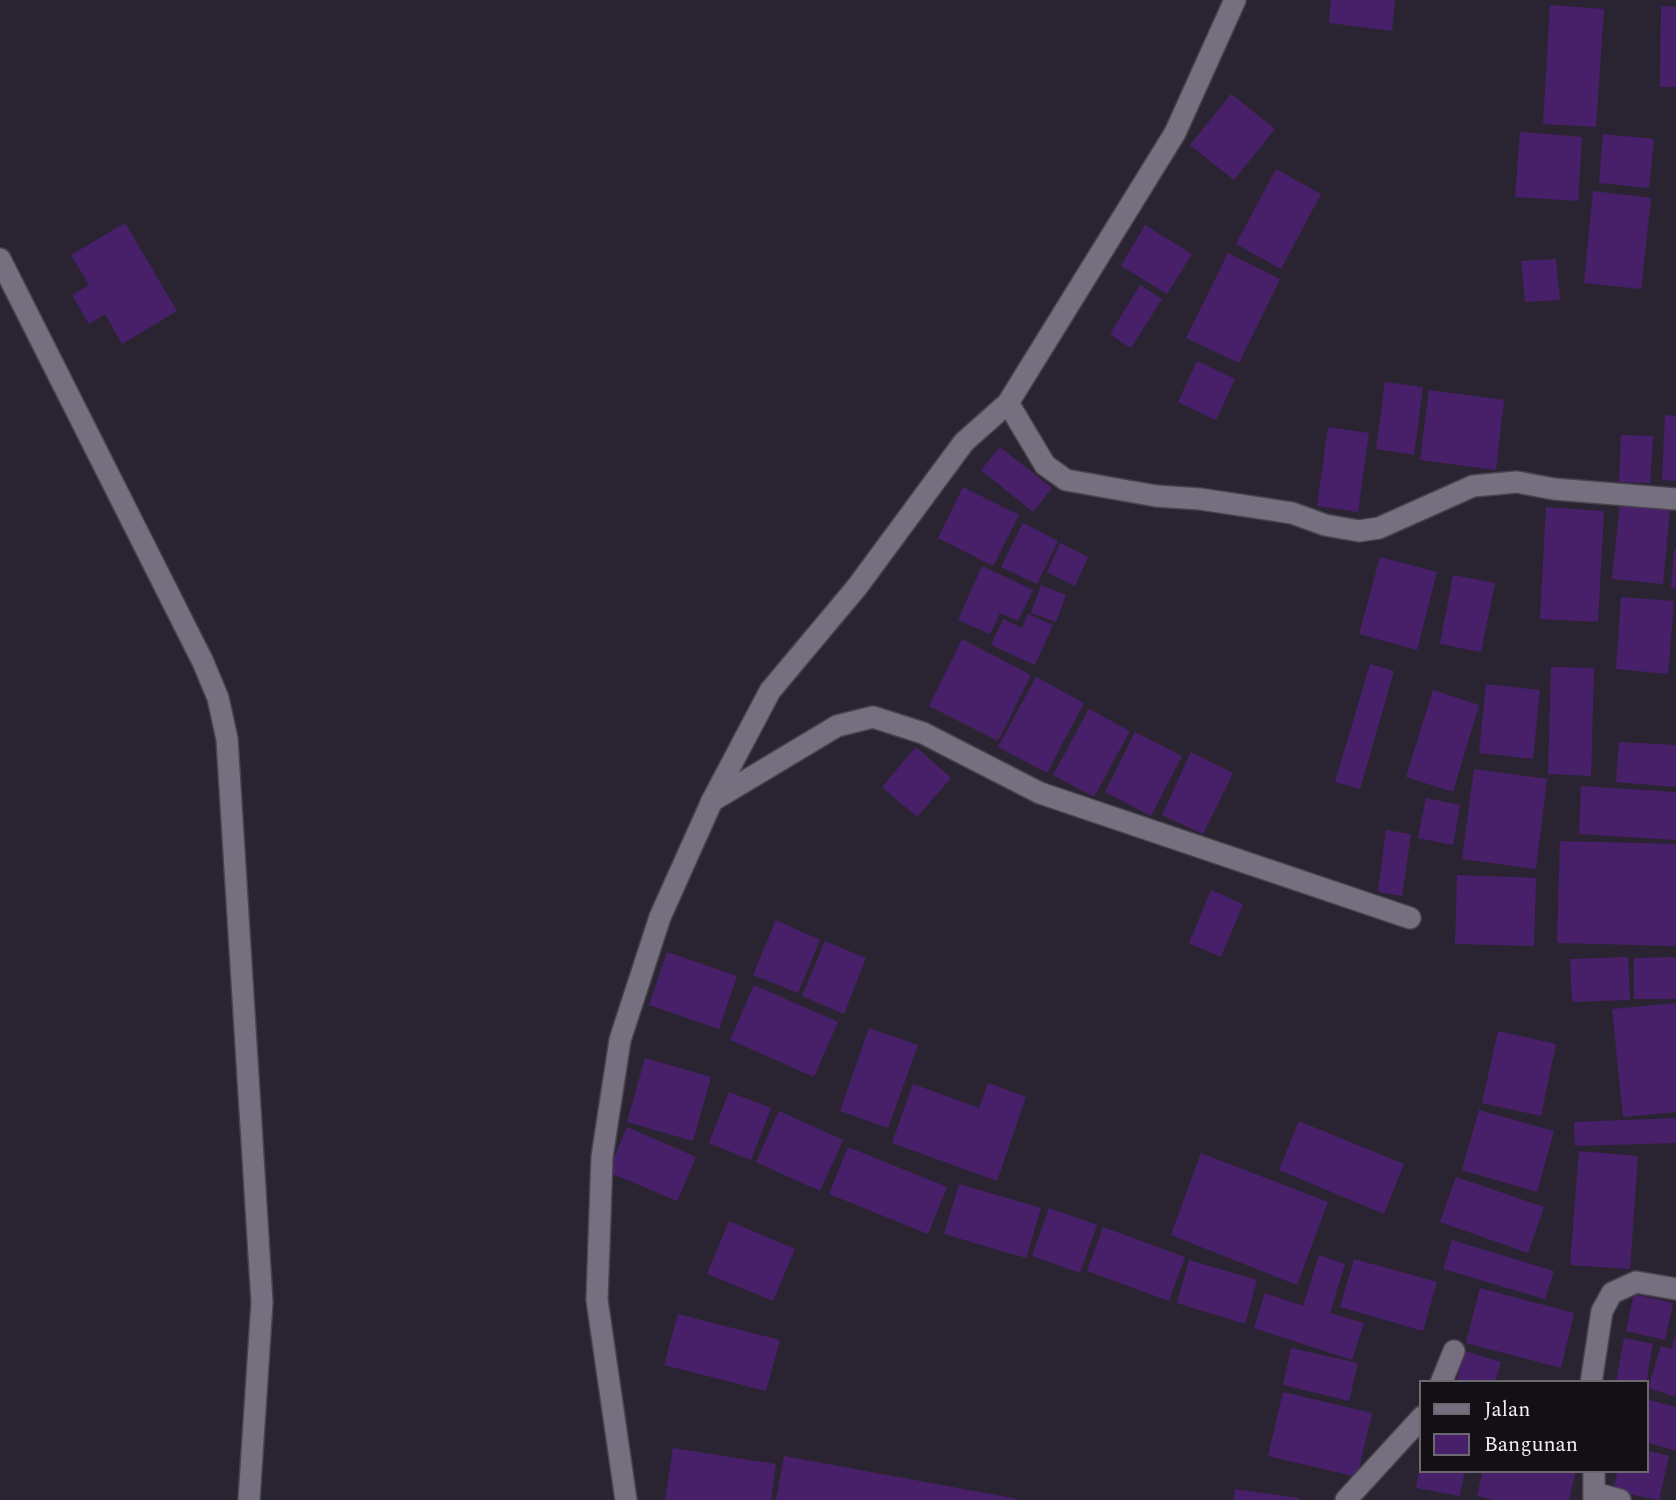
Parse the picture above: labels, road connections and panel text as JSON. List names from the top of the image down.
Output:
{
  "legend": ["Jalan", "Bangunan"]
}
